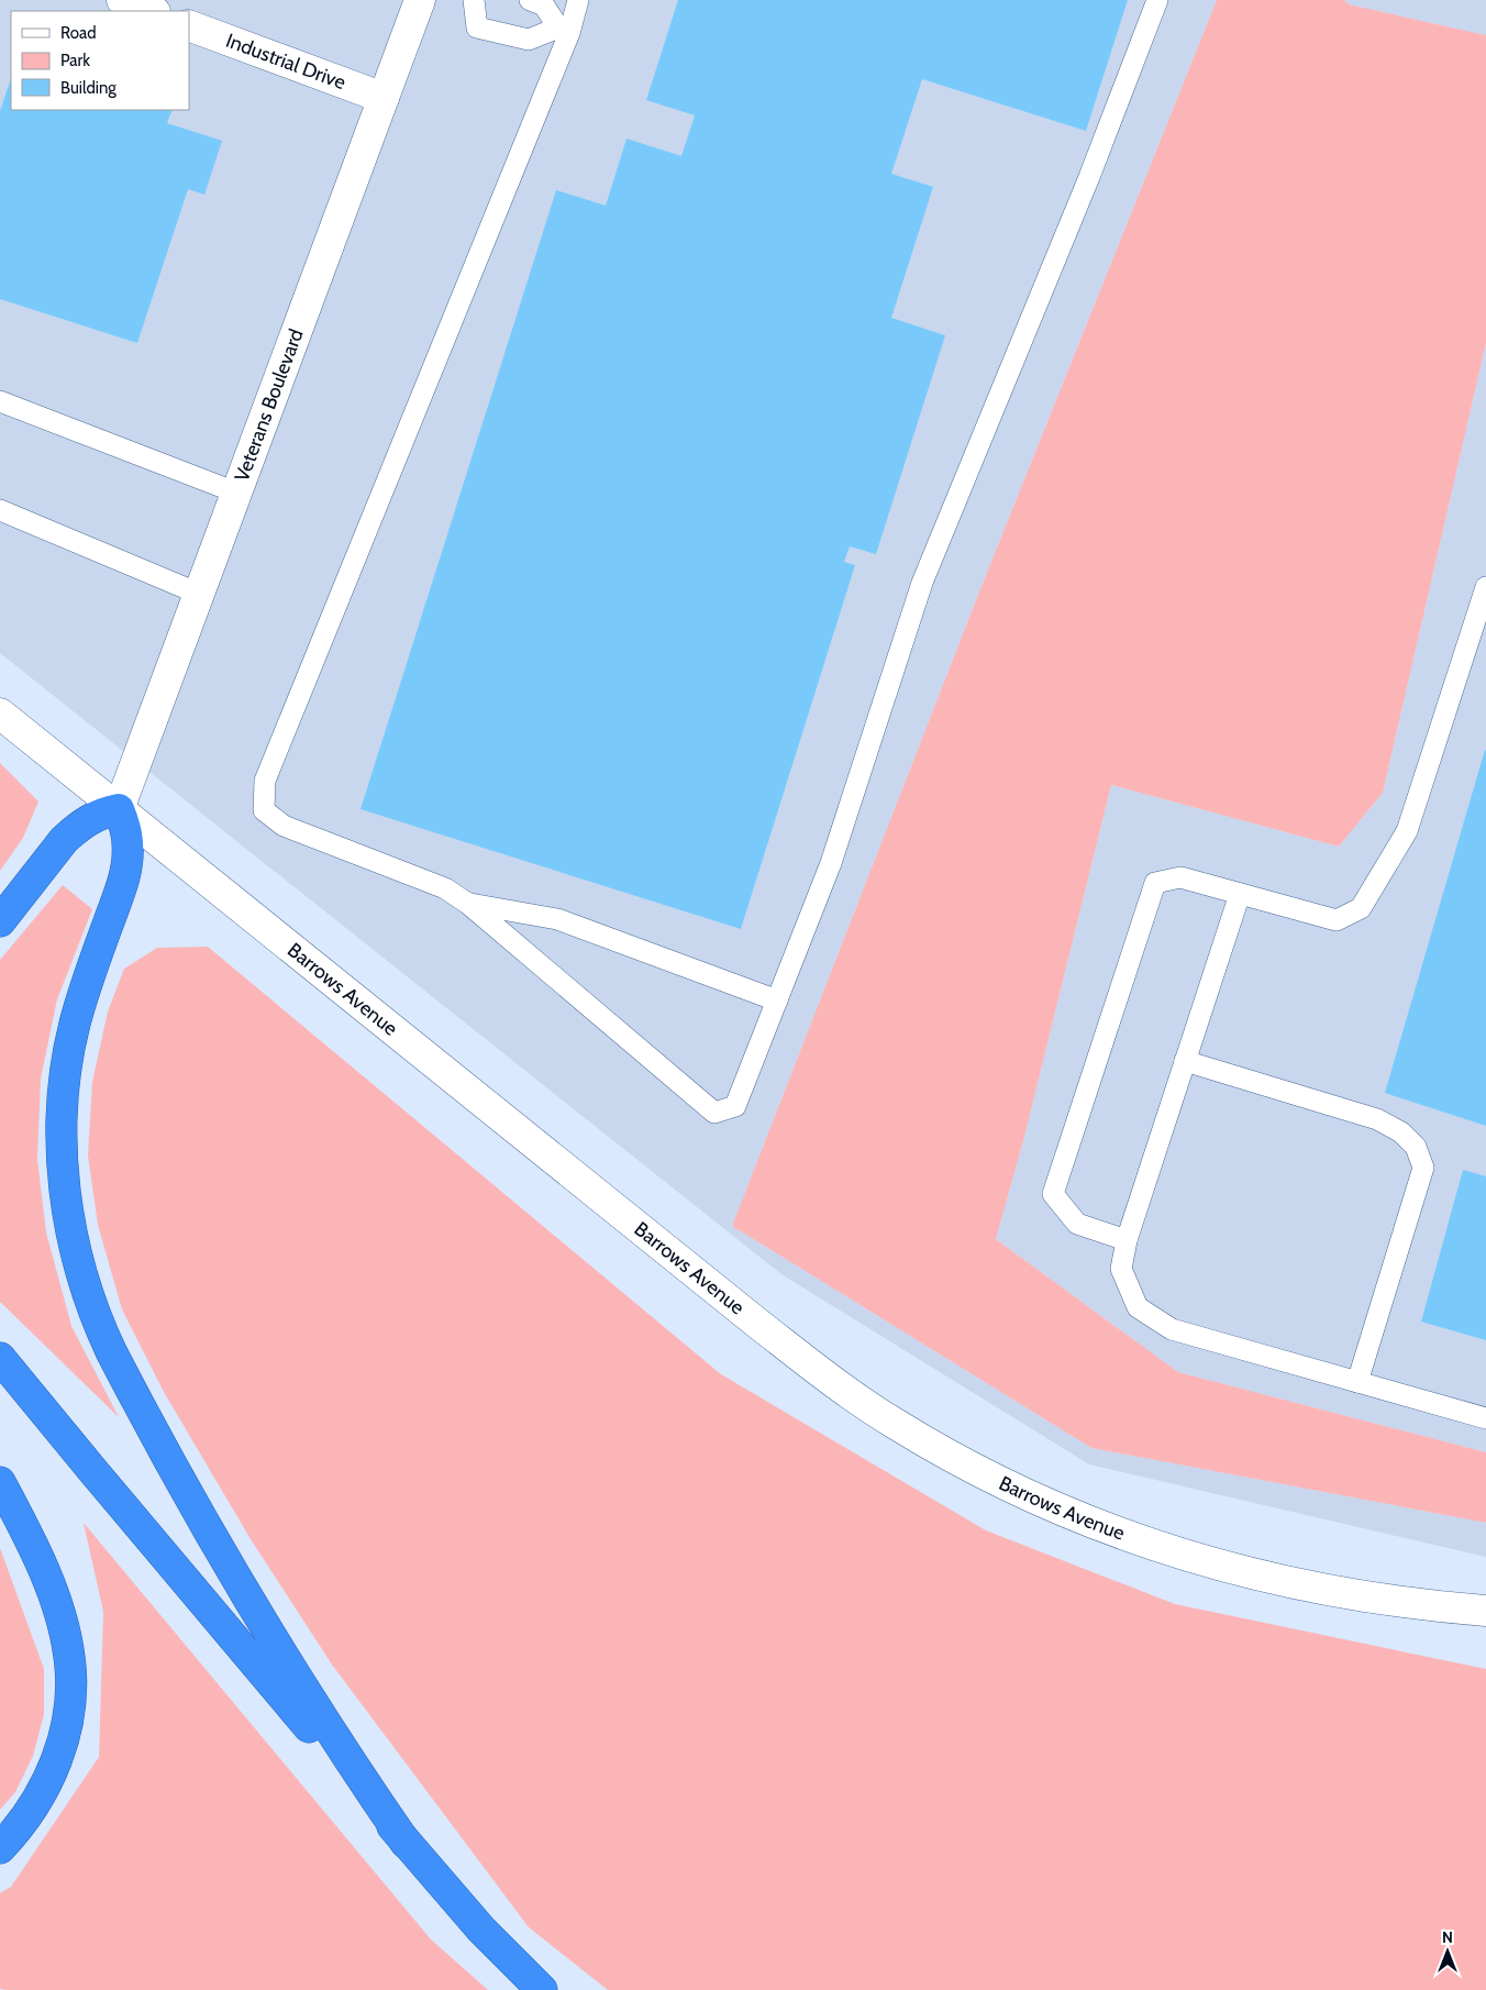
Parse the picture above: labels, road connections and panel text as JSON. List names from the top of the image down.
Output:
{
  "streets": {
    "street": ["Industrial Drive", "Veterans Boulevard", "Barrows Avenue"]
  },
  "crossings": [
    ["Industrial Drive", "Veterans Boulevard"],
    ["Veterans Boulevard", "Barrows Avenue"]
  ],
  "legend": ["Road", "Park", "Building"],
  "north": "top"
}
